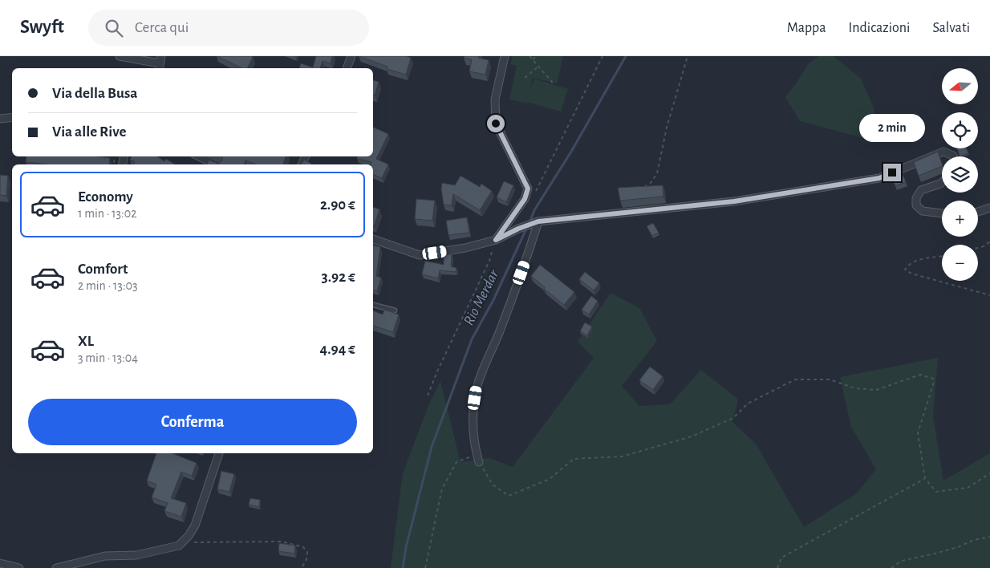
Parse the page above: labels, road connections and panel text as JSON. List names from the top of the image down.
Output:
{
  "water": ["Rio Merdar"],
  "north": "left",
  "page": {
    "header": "Swyft",
    "search": "Cerca qui",
    "nav": ["Mappa", "Indicazioni", "Salvati"],
    "map_buttons": ["+", "−"],
    "banner": ["Via della Busa", "Via alle Rive"],
    "bubble": "2 min",
    "list": [
      {
        "name": "Economy",
        "note": "1 min · 13:02",
        "value": "2.90 €"
      },
      {
        "name": "Comfort",
        "note": "2 min · 13:03",
        "value": "3.92 €"
      },
      {
        "name": "XL",
        "note": "3 min · 13:04",
        "value": "4.94 €"
      }
    ],
    "buttons": "Conferma"
  }
}
